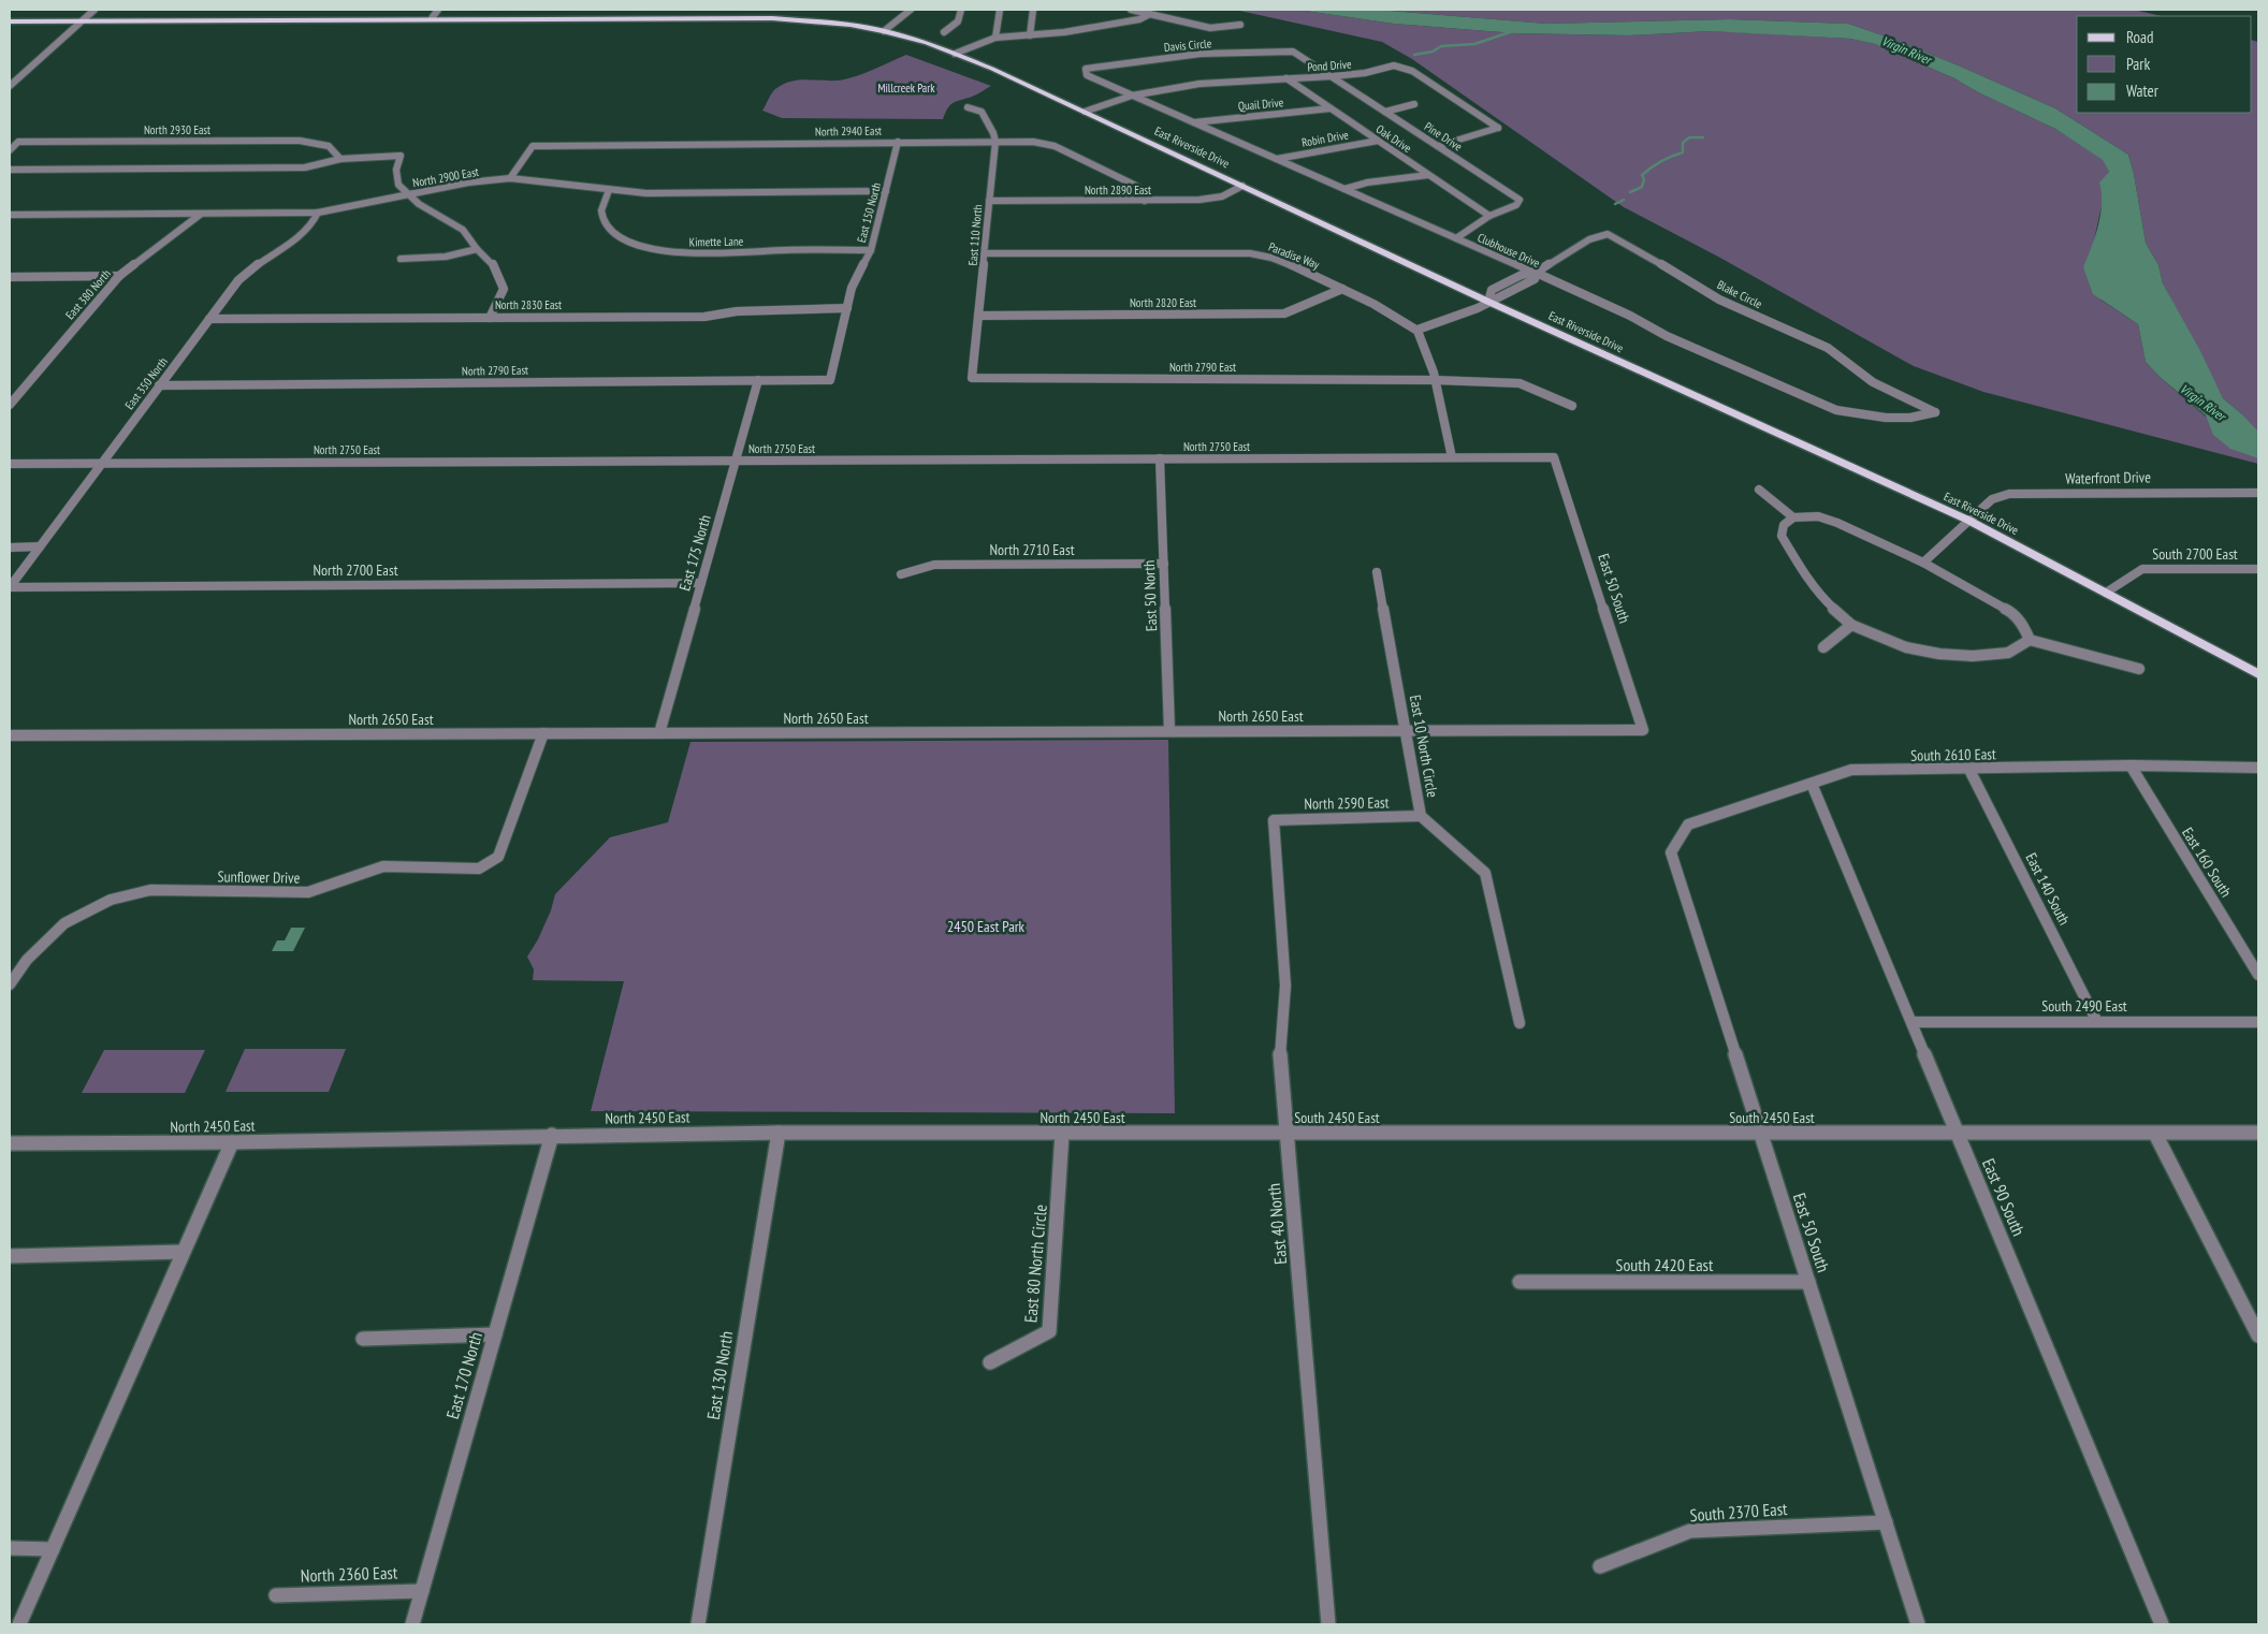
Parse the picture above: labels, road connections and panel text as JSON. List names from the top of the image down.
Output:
{
  "streets": {
    "main road": ["East Riverside Drive"],
    "street": [
      "Davis Circle",
      "Pond Drive",
      "Quail Drive",
      "North 2930 East",
      "North 2940 East",
      "Pine Drive",
      "Robin Drive",
      "Oak Drive",
      "North 2900 East",
      "North 2890 East",
      "East 150 North",
      "East 110 North",
      "Kimette Lane",
      "Clubhouse Drive",
      "Paradise Way",
      "East 380 North",
      "Blake Circle",
      "North 2820 East",
      "North 2830 East",
      "North 2790 East",
      "East 350 North",
      "North 2750 East",
      "Waterfront Drive",
      "North 2710 East",
      "East 175 North",
      "South 2700 East",
      "North 2700 East",
      "East 50 South",
      "East 50 North",
      "North 2650 East",
      "East 10 North Circle",
      "South 2610 East",
      "North 2590 East",
      "East 160 South",
      "Sunflower Drive",
      "East 140 South",
      "South 2490 East",
      "North 2450 East",
      "South 2450 East",
      "East 90 South",
      "East 40 North",
      "East 80 North Circle",
      "South 2420 East",
      "East 170 North",
      "East 130 North",
      "South 2370 East",
      "North 2360 East"
    ]
  },
  "crossings": [
    ["Davis Circle", "Pine Drive"],
    ["Davis Circle", "Clubhouse Drive"],
    ["Pond Drive", "Pine Drive"],
    ["Pond Drive", "Oak Drive"],
    ["Pond Drive", "East Riverside Drive"],
    ["Pond Drive", "Clubhouse Drive"],
    ["Quail Drive", "Oak Drive"],
    ["Quail Drive", "Clubhouse Drive"],
    ["North 2940 East", "North 2900 East"],
    ["North 2940 East", "North 2890 East"],
    ["North 2940 East", "East 150 North"],
    ["North 2940 East", "East 110 North"],
    ["Pine Drive", "Oak Drive"],
    ["Pine Drive", "Clubhouse Drive"],
    ["Robin Drive", "Oak Drive"],
    ["Robin Drive", "Clubhouse Drive"],
    ["East Riverside Drive", "North 2890 East"],
    ["East Riverside Drive", "Waterfront Drive"],
    ["East Riverside Drive", "South 2700 East"],
    ["North 2900 East", "East 150 North"],
    ["North 2900 East", "Kimette Lane"],
    ["North 2900 East", "East 380 North"],
    ["North 2900 East", "East 350 North"],
    ["North 2890 East", "East 110 North"],
    ["East 150 North", "Kimette Lane"],
    ["East 150 North", "North 2830 East"],
    ["East 150 North", "North 2790 East"],
    ["East 110 North", "Paradise Way"],
    ["East 110 North", "North 2820 East"],
    ["East 110 North", "North 2790 East"],
    ["Clubhouse Drive", "Blake Circle"],
    ["Paradise Way", "North 2820 East"],
    ["North 2830 East", "East 350 North"],
    ["North 2790 East", "East 350 North"],
    ["North 2790 East", "East 175 North"],
    ["East 350 North", "North 2750 East"],
    ["East 350 North", "North 2700 East"],
    ["North 2750 East", "East 175 North"],
    ["North 2750 East", "East 50 South"],
    ["North 2750 East", "East 50 North"],
    ["North 2710 East", "East 50 North"],
    ["East 175 North", "North 2700 East"],
    ["East 175 North", "North 2650 East"],
    ["East 50 South", "North 2650 East"],
    ["East 50 South", "South 2610 East"],
    ["East 50 South", "South 2450 East"],
    ["East 50 South", "South 2420 East"],
    ["East 50 South", "South 2370 East"],
    ["East 50 North", "North 2650 East"],
    ["North 2650 East", "East 10 North Circle"],
    ["North 2650 East", "Sunflower Drive"],
    ["East 10 North Circle", "North 2590 East"],
    ["South 2610 East", "East 160 South"],
    ["South 2610 East", "East 140 South"],
    ["South 2610 East", "East 90 South"],
    ["North 2590 East", "East 40 North"],
    ["East 140 South", "South 2490 East"],
    ["South 2490 East", "East 90 South"],
    ["North 2450 East", "South 2450 East"],
    ["North 2450 East", "East 40 North"],
    ["North 2450 East", "East 80 North Circle"],
    ["North 2450 East", "East 170 North"],
    ["North 2450 East", "East 130 North"],
    ["South 2450 East", "East 90 South"],
    ["South 2450 East", "East 40 North"],
    ["East 170 North", "North 2360 East"]
  ],
  "water": ["Virgin River"],
  "parks": ["Millcreek Park", "2450 East Park"],
  "legend": ["Road", "Park", "Water"]
}
